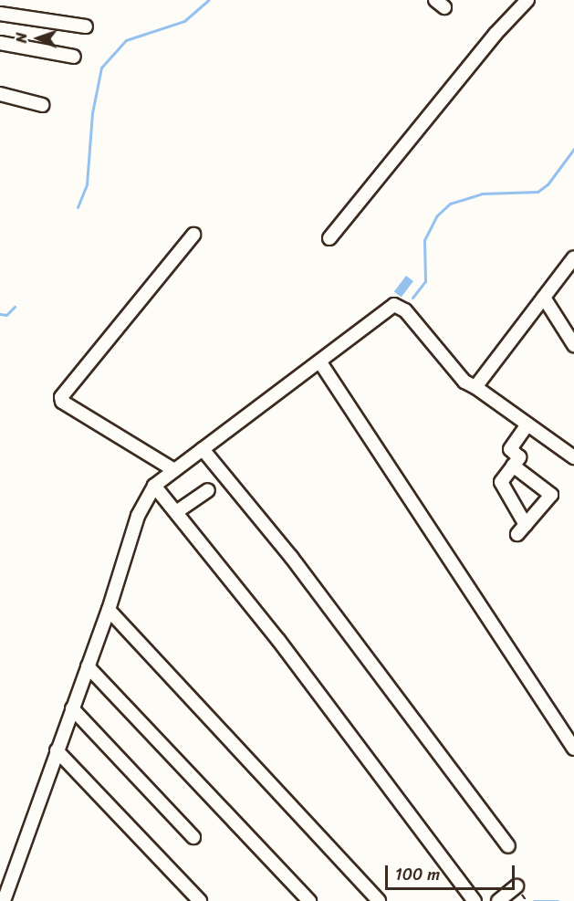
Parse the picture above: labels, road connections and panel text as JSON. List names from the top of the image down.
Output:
{
  "scale_bar": "100 m",
  "north": "left"
}
